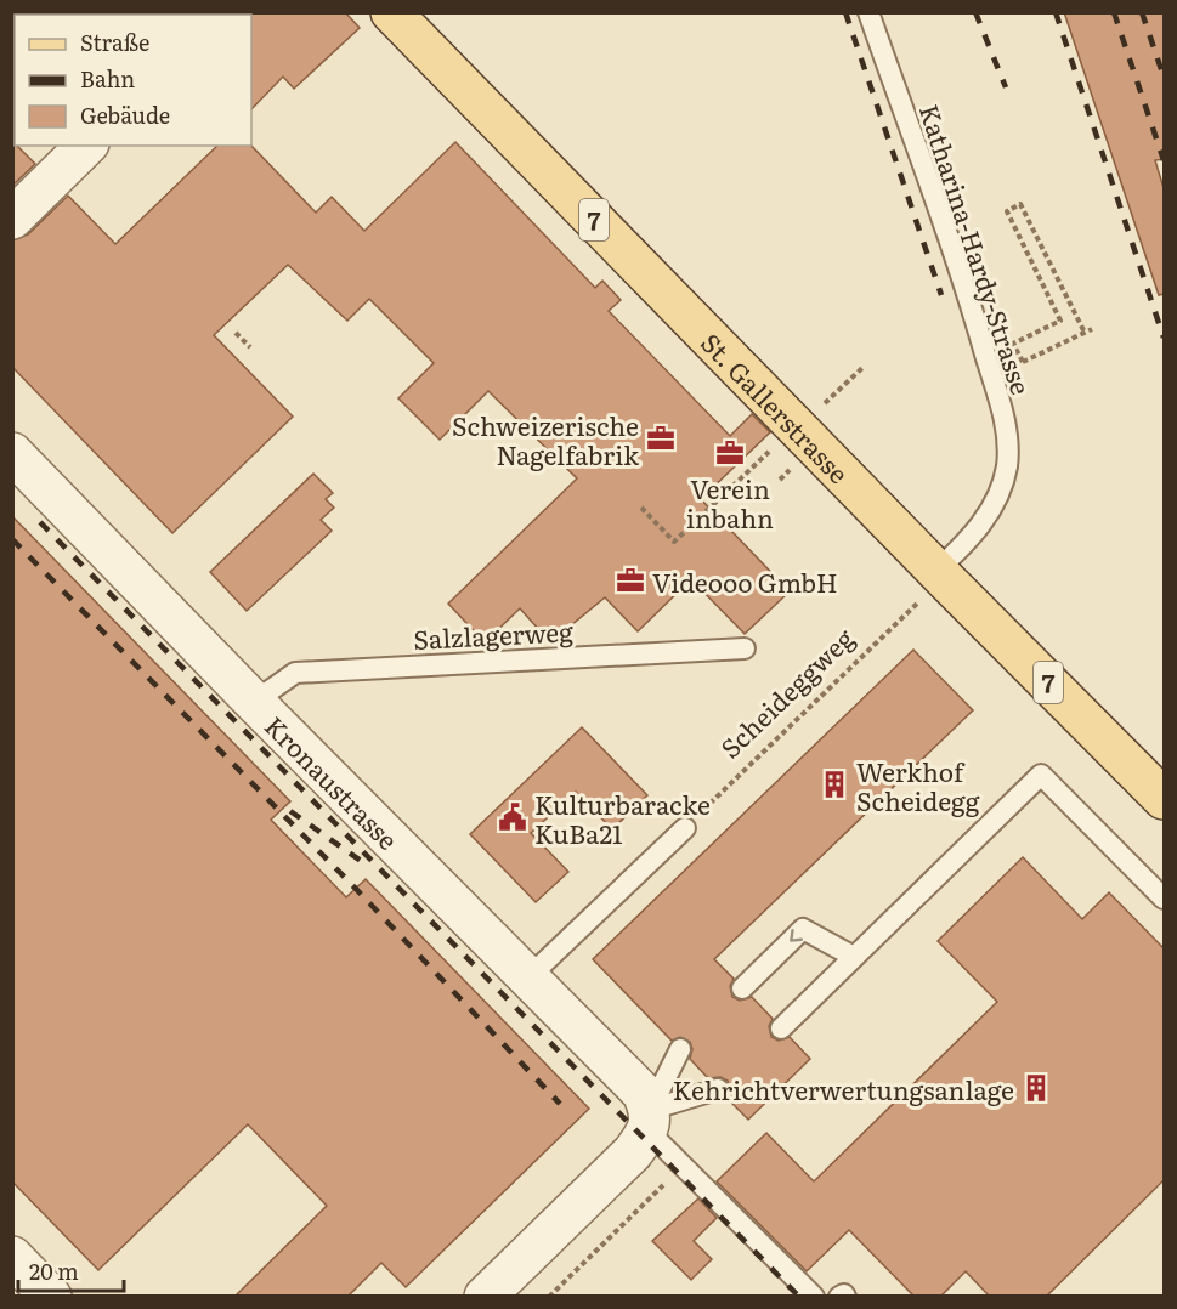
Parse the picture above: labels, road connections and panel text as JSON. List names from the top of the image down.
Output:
{
  "streets": {
    "main road": ["7", "St. Gallerstrasse"],
    "street": ["Kronaustrasse"],
    "lane": ["Katharina-Hardy-Strasse", "Salzlagerweg"],
    "path": ["Scheideggweg"]
  },
  "crossings": [
    ["Katharina-Hardy-Strasse", "St. Gallerstrasse"],
    ["Katharina-Hardy-Strasse", "Scheideggweg"],
    ["St. Gallerstrasse", "Scheideggweg"],
    ["Salzlagerweg", "Kronaustrasse"]
  ],
  "places": {
    "office": ["Schweizerische Nagelfabrik", "Verein inbahn", "Videooo GmbH"],
    "building": ["Werkhof Scheidegg", "Kehrichtverwertungsanlage"],
    "public building": ["Kulturbaracke KuBa21"]
  },
  "legend": ["Straße", "Bahn", "Gebäude"],
  "scale_bar": "20 m"
}
